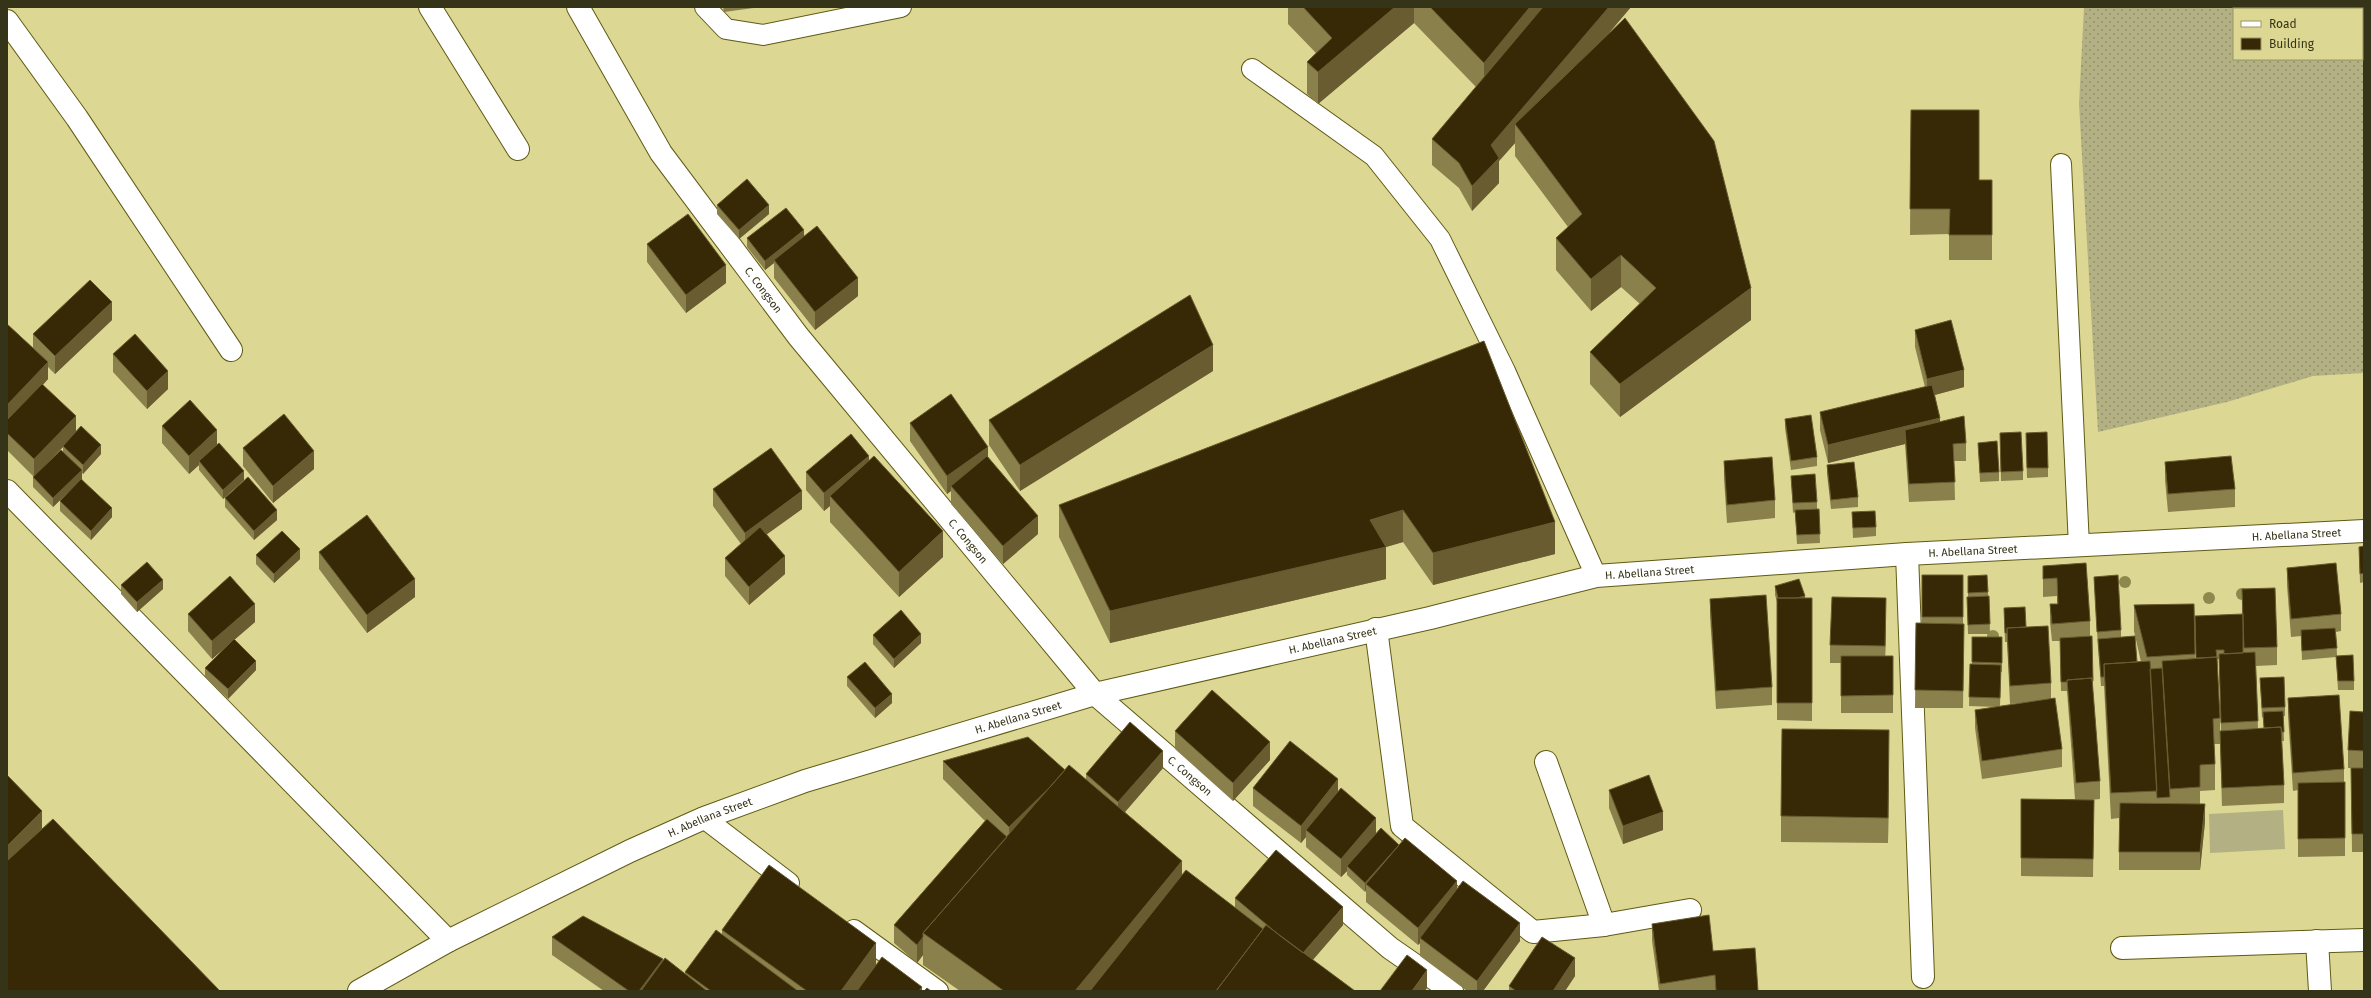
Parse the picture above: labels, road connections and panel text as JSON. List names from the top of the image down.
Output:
{
  "streets": {
    "street": ["C. Congson", "H. Abellana Street"]
  },
  "crossings": [
    ["C. Congson", "H. Abellana Street"]
  ],
  "legend": ["Road", "Building"]
}
